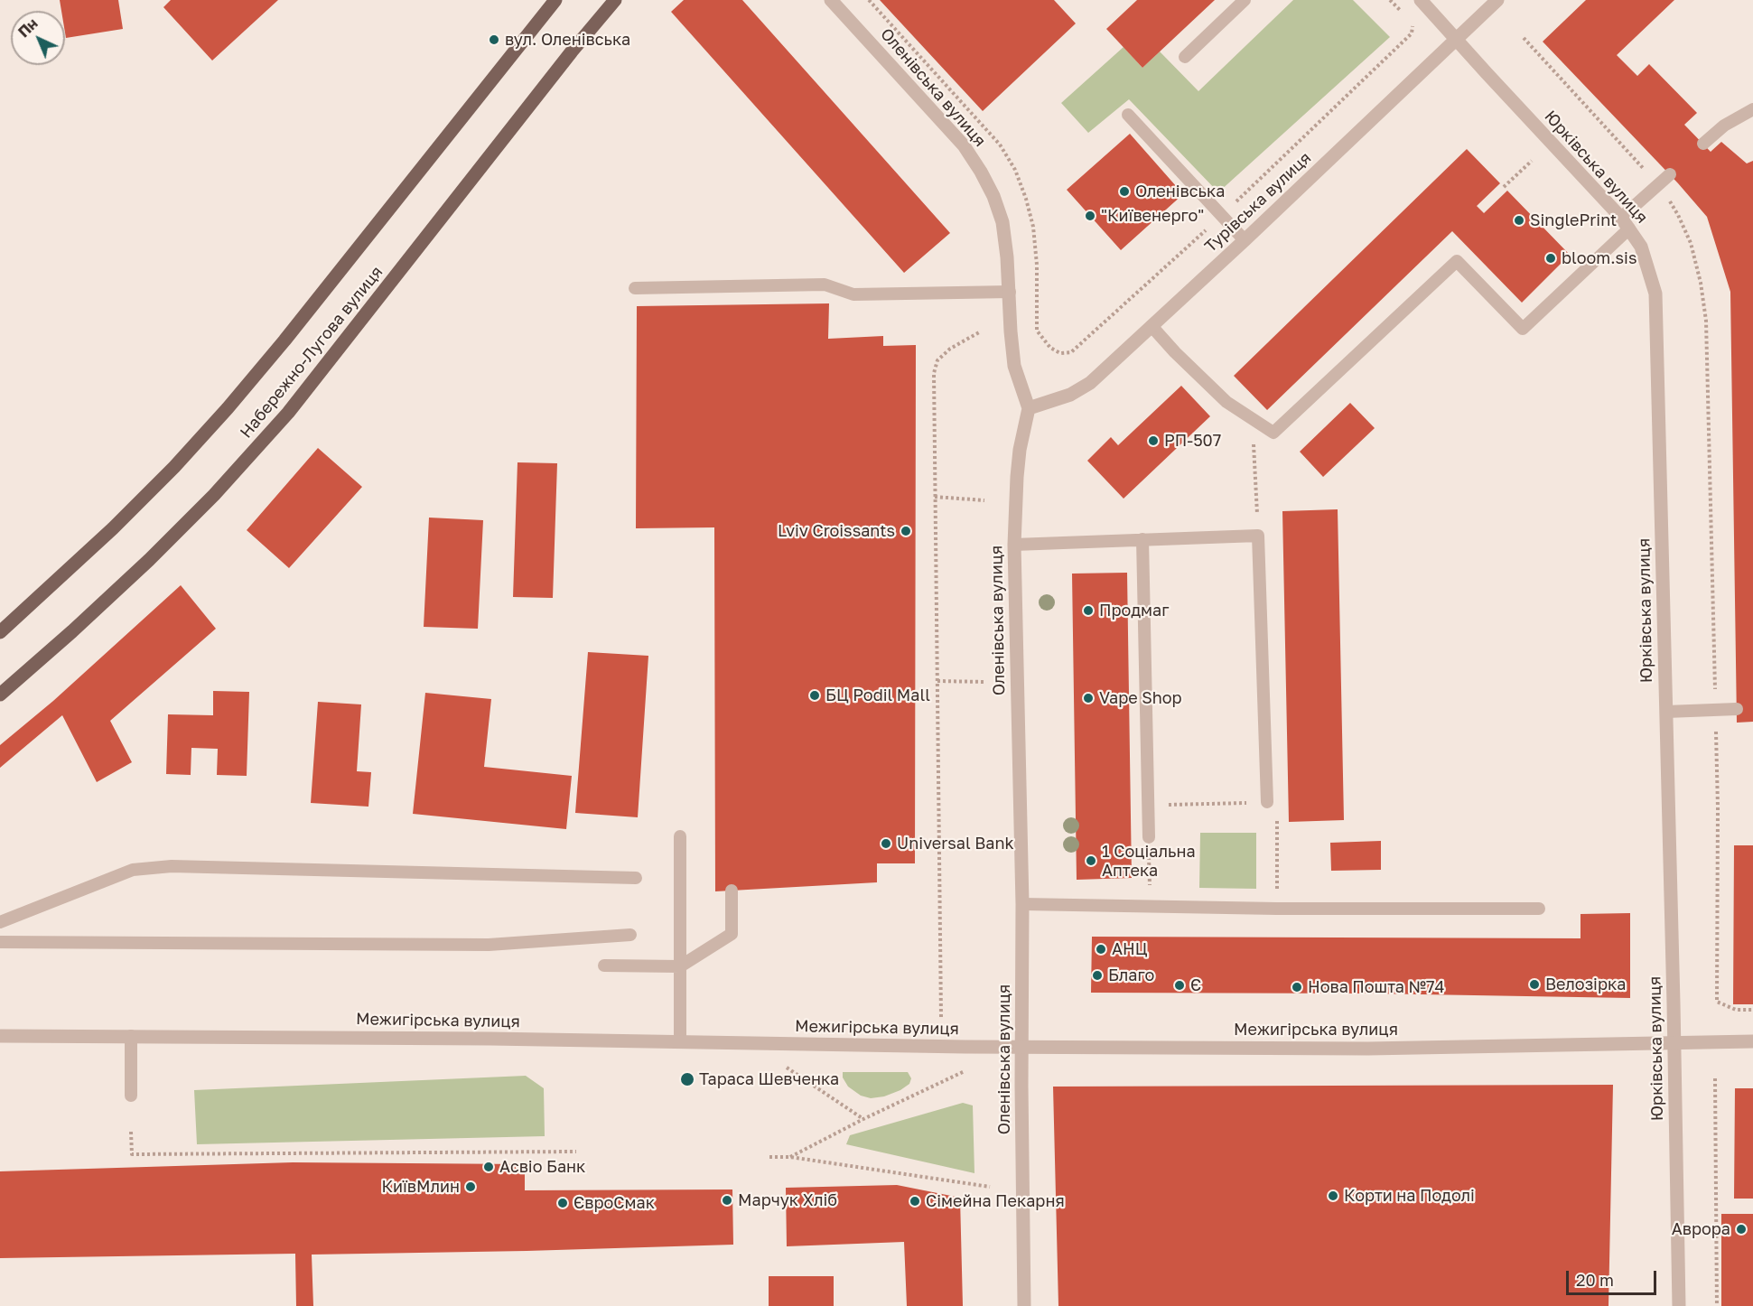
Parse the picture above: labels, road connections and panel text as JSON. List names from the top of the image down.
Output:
{
  "streets": {
    "main road": ["Набережно-Лугова вулиця"],
    "street": [
      "Оленівська вулиця",
      "Юрківська вулиця",
      "Турівська вулиця",
      "Межигірська вулиця"
    ]
  },
  "crossings": [
    ["Оленівська вулиця", "Турівська вулиця"],
    ["Оленівська вулиця", "Межигірська вулиця"],
    ["Юрківська вулиця", "Турівська вулиця"],
    ["Юрківська вулиця", "Межигірська вулиця"]
  ],
  "places": [
    "вул. Оленівська",
    "Оленівська",
    "\"Київенерго\"",
    "SinglePrint",
    "bloom.sis",
    "РП-507",
    "Lviv Croissants",
    "Продмаг",
    "БЦ Podil Mall",
    "Vape Shop",
    "Universal Bank",
    "1 Соціальна Аптека",
    "АНЦ",
    "Благо",
    "Велозірка",
    "Є",
    "Нова Пошта №74",
    "Тараса Шевченка",
    "Асвіо Банк",
    "КиївМлин",
    "Корти на Подолі",
    "Марчук Хліб",
    "Сімейна Пекарня",
    "ЄвроСмак",
    "Аврора"
  ],
  "scale_bar": "20 m",
  "north": "top left"
}
